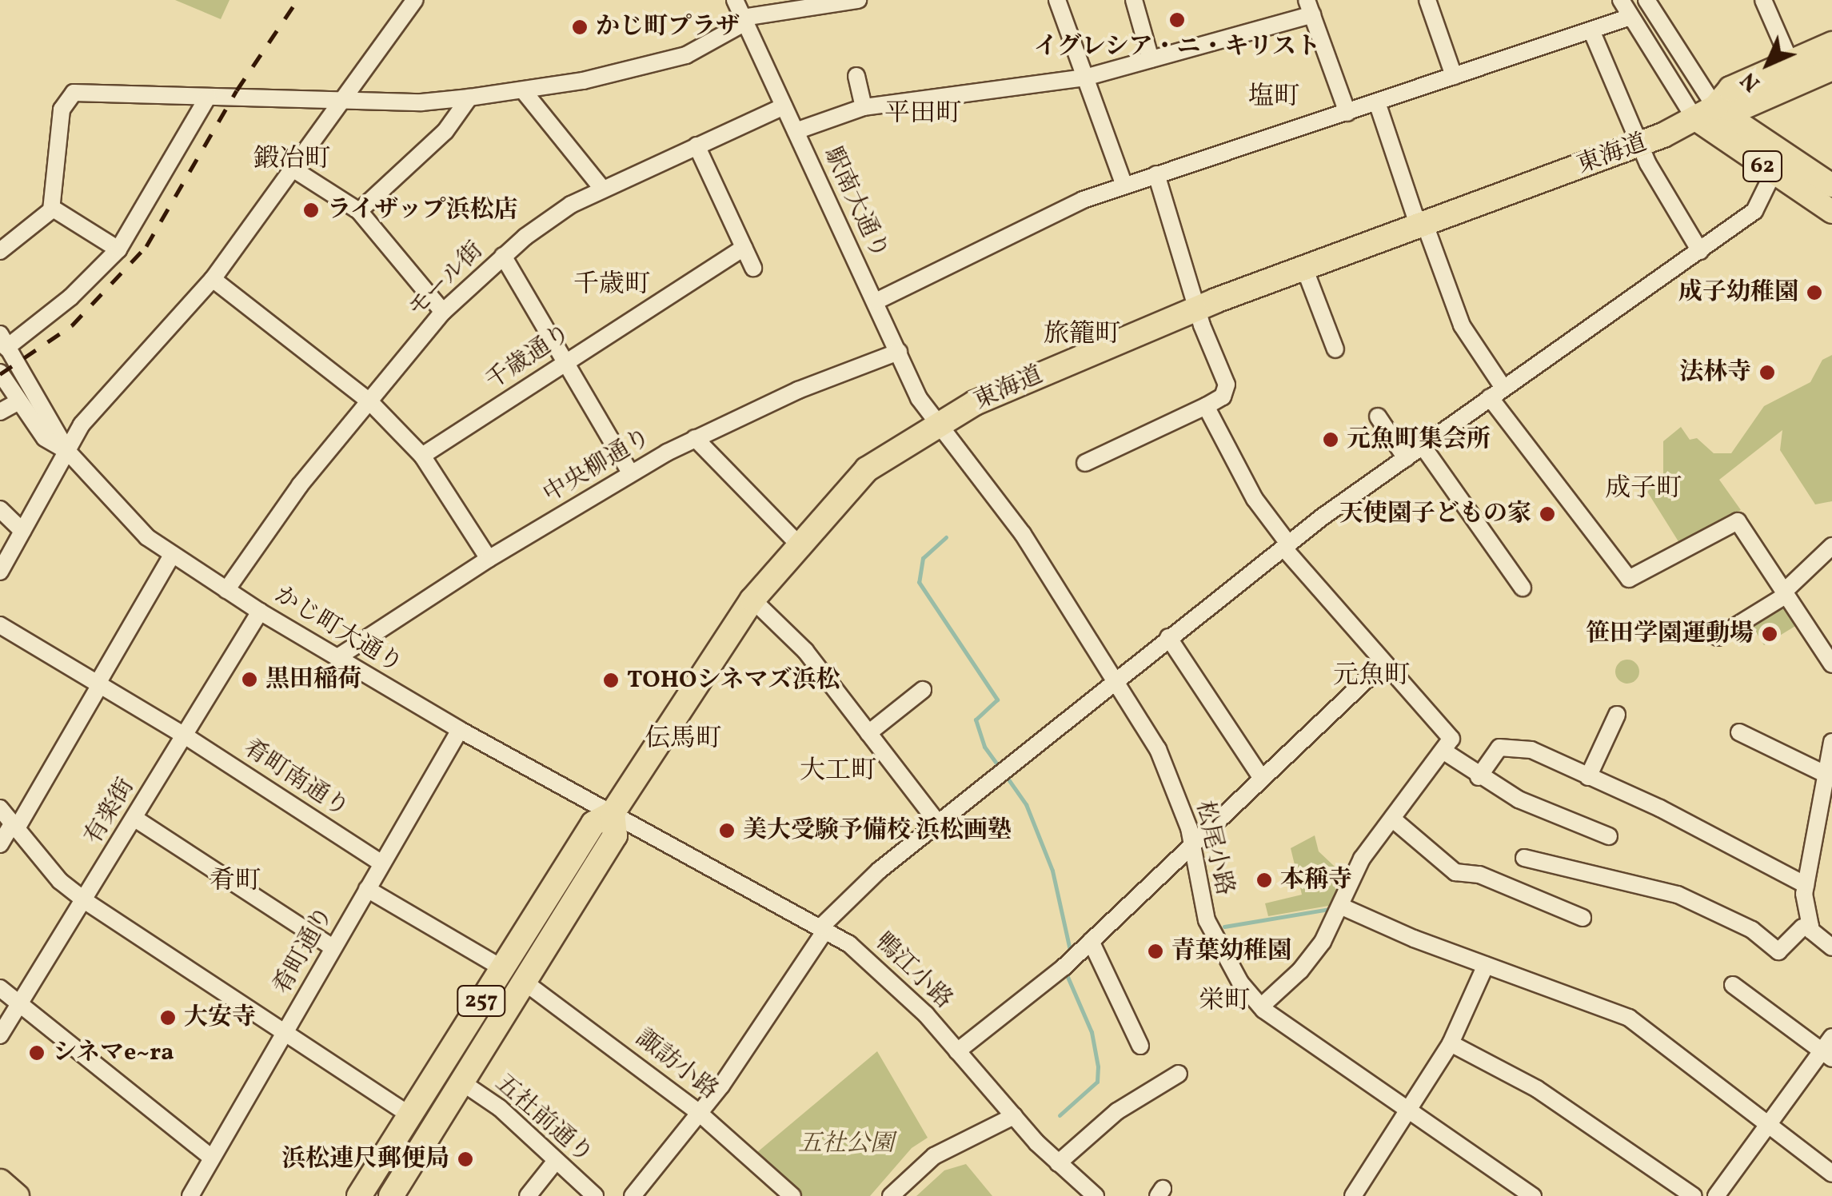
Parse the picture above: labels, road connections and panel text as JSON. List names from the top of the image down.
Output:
{
  "streets": {
    "highway": ["東海道", "257"],
    "main road": ["62"],
    "street": [
      "駅南大通り",
      "モール街",
      "千歳通り",
      "中央柳通り",
      "かじ町大通り",
      "肴町南通り",
      "有楽街",
      "松尾小路",
      "肴町通り",
      "鴨江小路",
      "諏訪小路",
      "五社前通り"
    ]
  },
  "crossings": [
    ["東海道", "62"],
    ["東海道", "駅南大通り"],
    ["東海道", "かじ町大通り"],
    ["東海道", "松尾小路"],
    ["東海道", "鴨江小路"],
    ["東海道", "257"],
    ["駅南大通り", "モール街"],
    ["駅南大通り", "中央柳通り"],
    ["駅南大通り", "松尾小路"],
    ["モール街", "かじ町大通り"],
    ["中央柳通り", "かじ町大通り"],
    ["かじ町大通り", "有楽街"],
    ["かじ町大通り", "肴町通り"],
    ["かじ町大通り", "鴨江小路"],
    ["かじ町大通り", "257"],
    ["肴町南通り", "有楽街"],
    ["肴町南通り", "肴町通り"],
    ["鴨江小路", "257"],
    ["257", "諏訪小路"],
    ["257", "五社前通り"]
  ],
  "districts": [
    "塩町",
    "平田町",
    "鍛冶町",
    "千歳町",
    "旅籠町",
    "成子町",
    "元魚町",
    "伝馬町",
    "大工町",
    "肴町",
    "栄町"
  ],
  "parks": ["五社公園"],
  "places": [
    "イグレシア・ニ・キリスト",
    "かじ町プラザ",
    "ライザップ浜松店",
    "成子幼稚園",
    "法林寺",
    "元魚町集会所",
    "天使園子どもの家",
    "笹田学園運動場",
    "黒田稲荷",
    "TOHOシネマズ浜松",
    "美大受験予備校 浜松画塾",
    "本稱寺",
    "青葉幼稚園",
    "大安寺",
    "シネマe~ra",
    "浜松連尺郵便局"
  ],
  "north": "bottom left"
}
